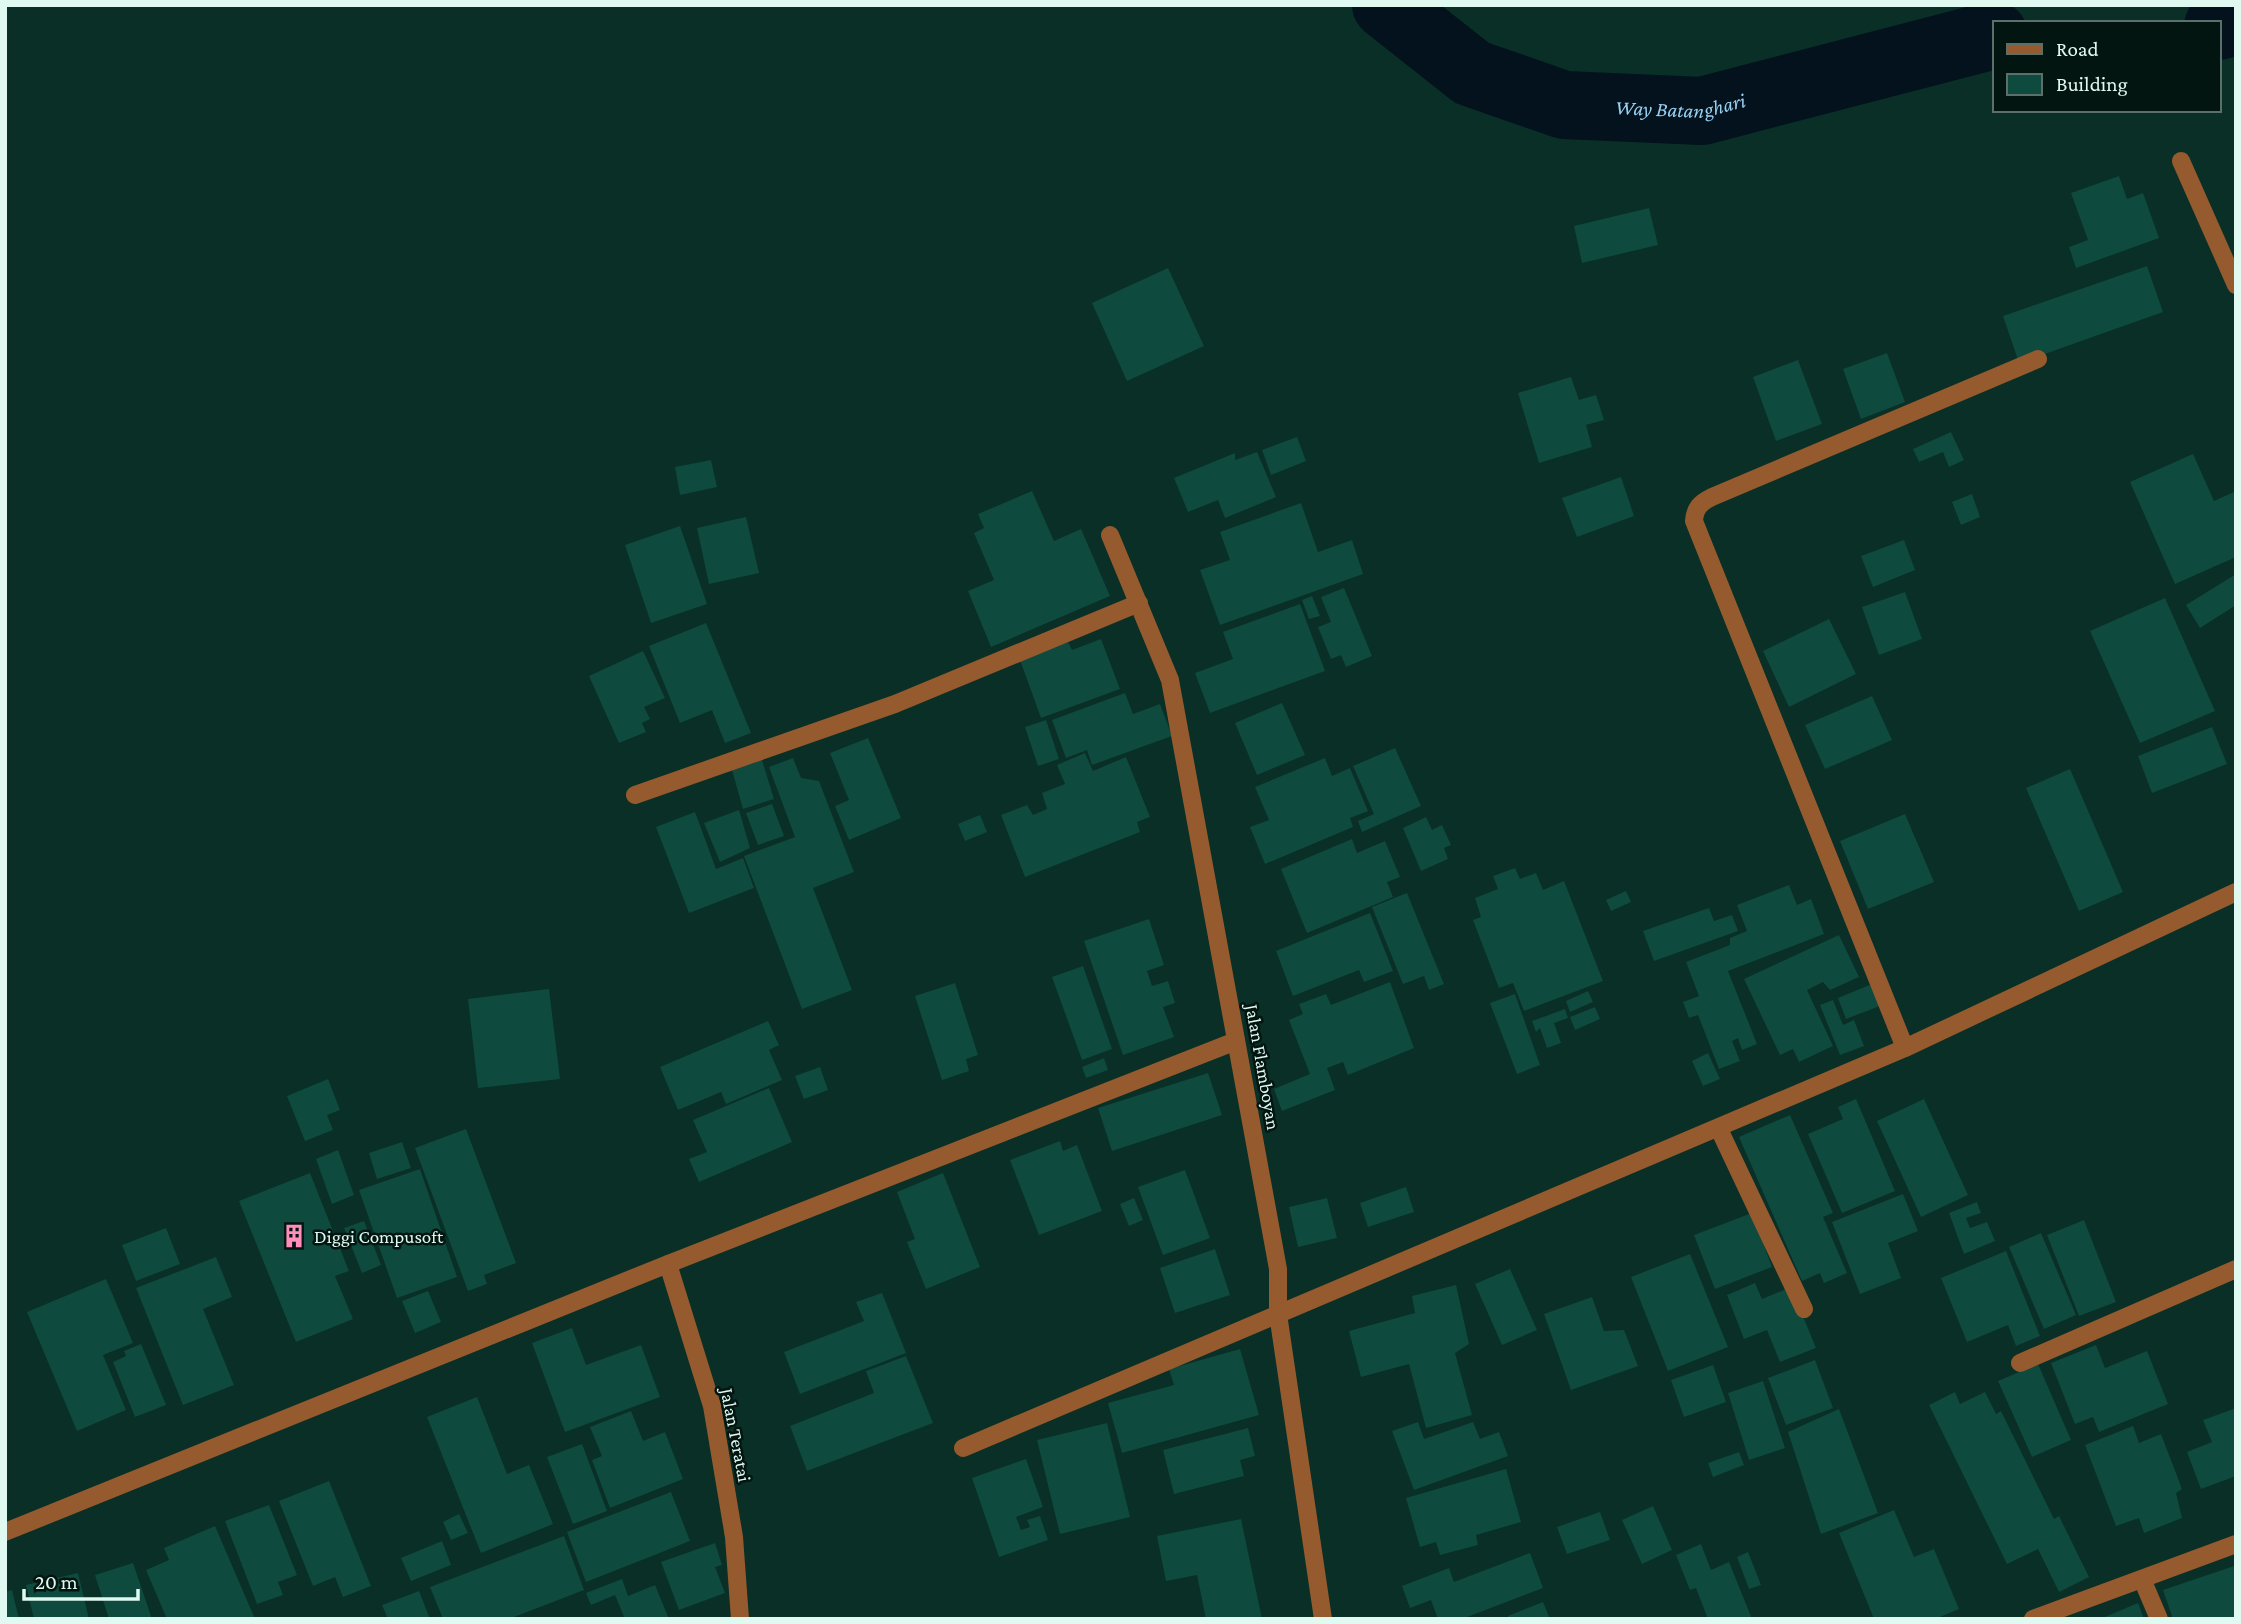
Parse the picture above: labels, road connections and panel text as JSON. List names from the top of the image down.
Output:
{
  "streets": {
    "street": ["Jalan Flamboyan", "Jalan Teratai"]
  },
  "water": ["Way Batanghari"],
  "places": {
    "building": ["Diggi Compusoft"]
  },
  "legend": ["Road", "Building"],
  "scale_bar": "20 m"
}
